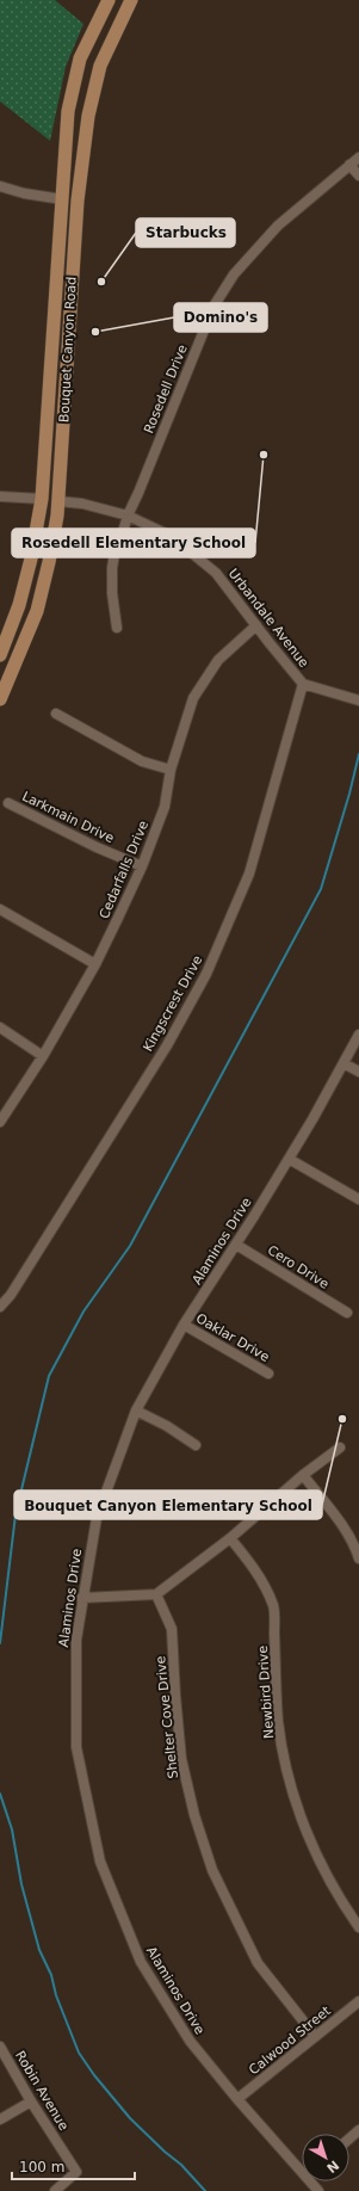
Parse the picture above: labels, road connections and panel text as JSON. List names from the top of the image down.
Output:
{
  "streets": {
    "main road": ["Bouquet Canyon Road"],
    "street": [
      "Rosedell Drive",
      "Urbandale Avenue",
      "Larkmain Drive",
      "Cedarfalls Drive",
      "Kingscrest Drive",
      "Alaminos Drive",
      "Cero Drive",
      "Oaklar Drive",
      "Newbird Drive",
      "Shelter Cove Drive",
      "Calwood Street",
      "Robin Avenue"
    ]
  },
  "crossings": [
    ["Bouquet Canyon Road", "Urbandale Avenue"],
    ["Rosedell Drive", "Urbandale Avenue"],
    ["Urbandale Avenue", "Cedarfalls Drive"],
    ["Urbandale Avenue", "Kingscrest Drive"],
    ["Larkmain Drive", "Cedarfalls Drive"],
    ["Alaminos Drive", "Cero Drive"],
    ["Alaminos Drive", "Oaklar Drive"],
    ["Alaminos Drive", "Calwood Street"],
    ["Shelter Cove Drive", "Calwood Street"]
  ],
  "places": [
    "Starbucks",
    "Domino's",
    "Rosedell Elementary School",
    "Bouquet Canyon Elementary School"
  ],
  "scale_bar": "100 m",
  "north": "bottom right"
}
